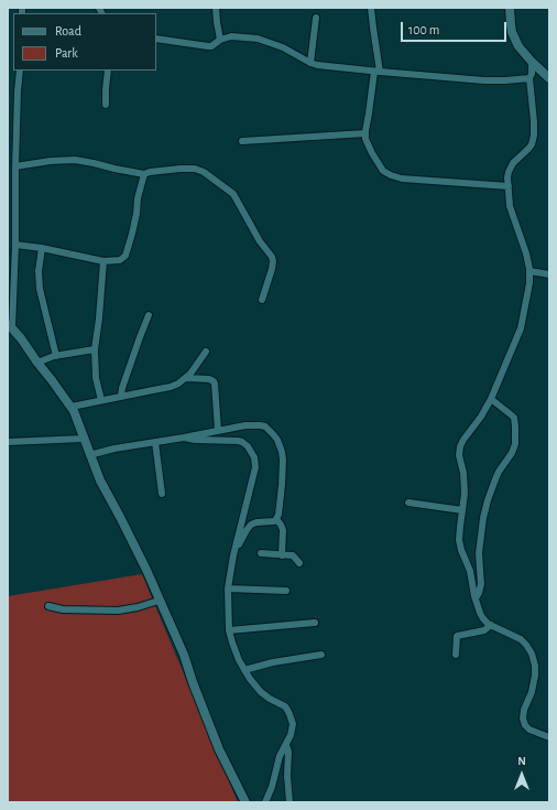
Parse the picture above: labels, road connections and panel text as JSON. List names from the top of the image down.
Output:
{
  "legend": ["Road", "Park"],
  "scale_bar": "100 m",
  "north": "top"
}
